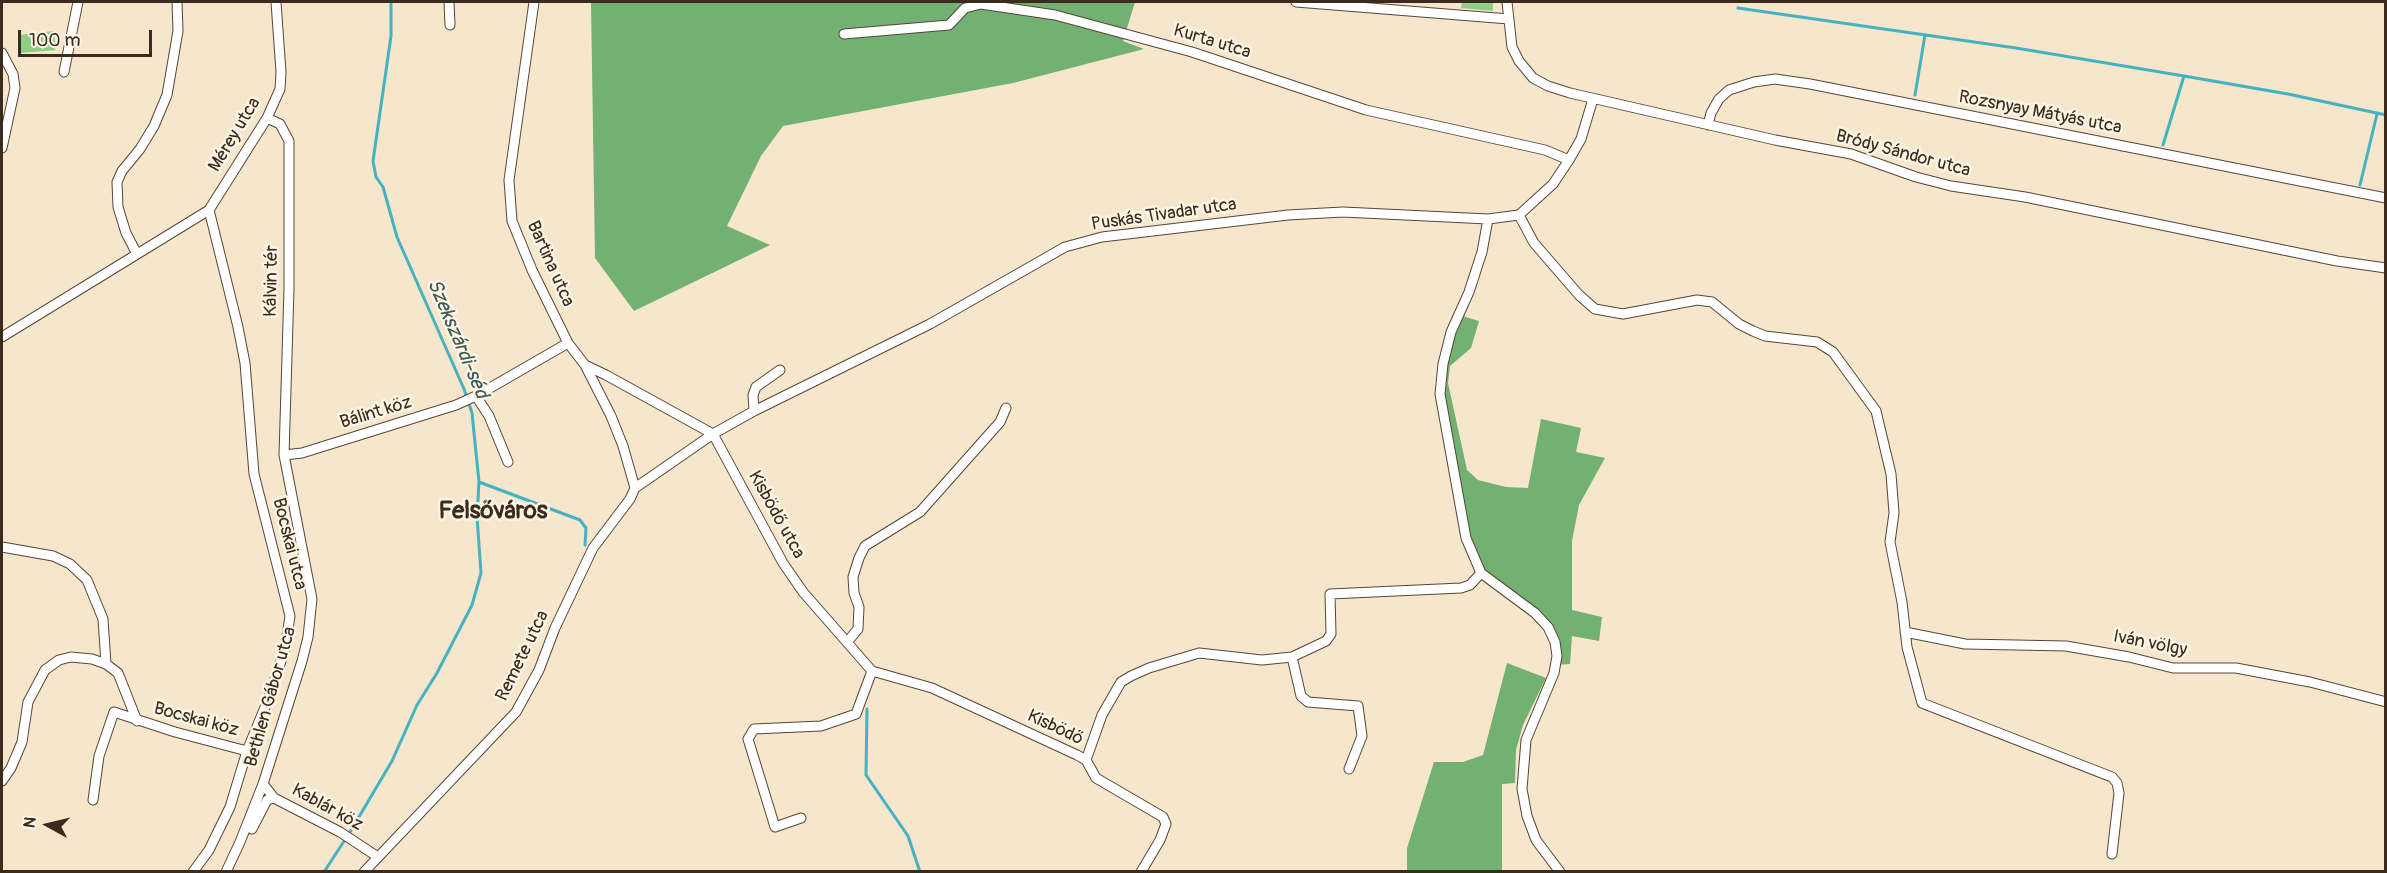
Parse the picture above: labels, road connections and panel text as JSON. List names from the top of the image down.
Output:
{
  "streets": {
    "street": [
      "Kurta utca",
      "Rozsnyay Mátyás utca",
      "Mérey utca",
      "Bródy Sándor utca",
      "Puskás Tivadar utca",
      "Bartina utca",
      "Kálvin tér",
      "Bálint köz",
      "Kisbödő utca",
      "Bocskai utca",
      "Iván völgy",
      "Remete utca",
      "Bethlen Gábor utca",
      "Bocskai köz",
      "Kisbödő",
      "Kablár köz"
    ]
  },
  "crossings": [
    ["Rozsnyay Mátyás utca", "Bródy Sándor utca"],
    ["Mérey utca", "Kálvin tér"],
    ["Mérey utca", "Bocskai utca"],
    ["Puskás Tivadar utca", "Bartina utca"],
    ["Puskás Tivadar utca", "Kisbödő utca"],
    ["Puskás Tivadar utca", "Remete utca"],
    ["Bartina utca", "Bálint köz"],
    ["Bartina utca", "Remete utca"],
    ["Kálvin tér", "Bálint köz"],
    ["Kálvin tér", "Bethlen Gábor utca"],
    ["Bálint köz", "Bethlen Gábor utca"],
    ["Kisbödő utca", "Kisbödő"],
    ["Bocskai utca", "Bocskai köz"],
    ["Remete utca", "Kablár köz"],
    ["Bethlen Gábor utca", "Kablár köz"]
  ],
  "districts": ["Felsőváros"],
  "water": ["Szekszárdi-séd"],
  "scale_bar": "100 m",
  "north": "left"
}
